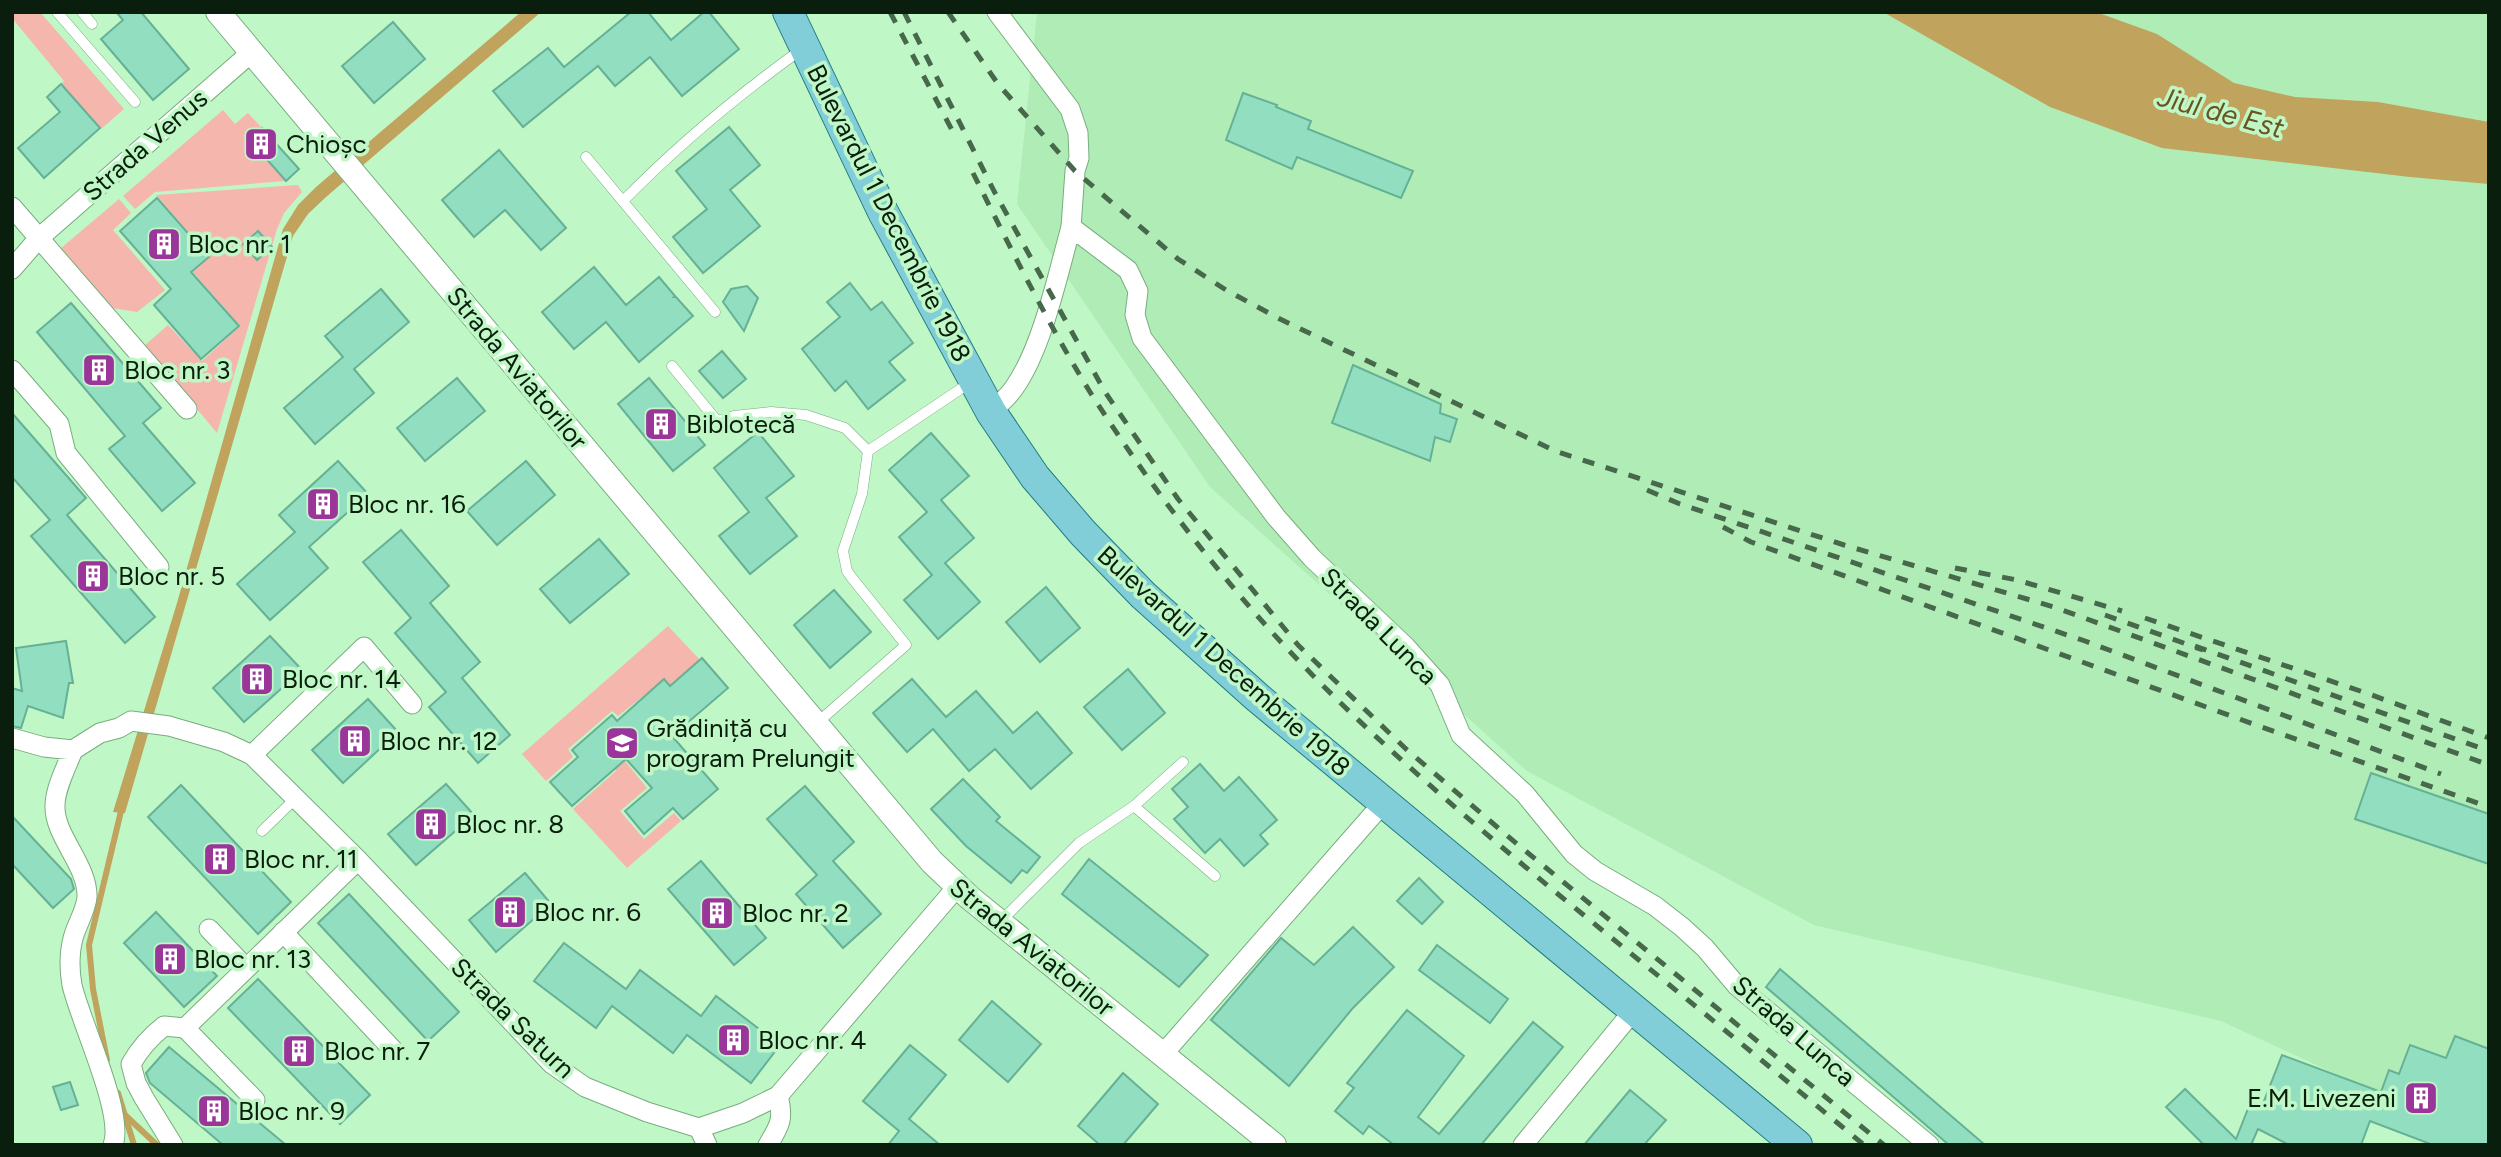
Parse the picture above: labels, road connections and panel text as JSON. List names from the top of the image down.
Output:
{
  "streets": {
    "main road": ["Bulevardul 1 Decembrie 1918"],
    "street": [
      "Strada Venus",
      "Strada Aviatorilor",
      "Strada Lunca",
      "Strada Saturn"
    ]
  },
  "crossings": [
    ["Strada Venus", "Strada Aviatorilor"],
    ["Strada Aviatorilor", "Strada Saturn"]
  ],
  "water": ["Jiul de Est"],
  "places": {
    "building": [
      "Chioșc",
      "Bloc nr. 1",
      "Bloc nr. 3",
      "Biblotecă",
      "Bloc nr. 16",
      "Bloc nr. 5",
      "Bloc nr. 14",
      "Bloc nr. 12",
      "Bloc nr. 8",
      "Bloc nr. 11",
      "Bloc nr. 6",
      "Bloc nr. 2",
      "Bloc nr. 13",
      "Bloc nr. 4",
      "Bloc nr. 7",
      "E.M. Livezeni",
      "Bloc nr. 9"
    ],
    "school or university": ["Grădiniță cu program Prelungit"]
  }
}
